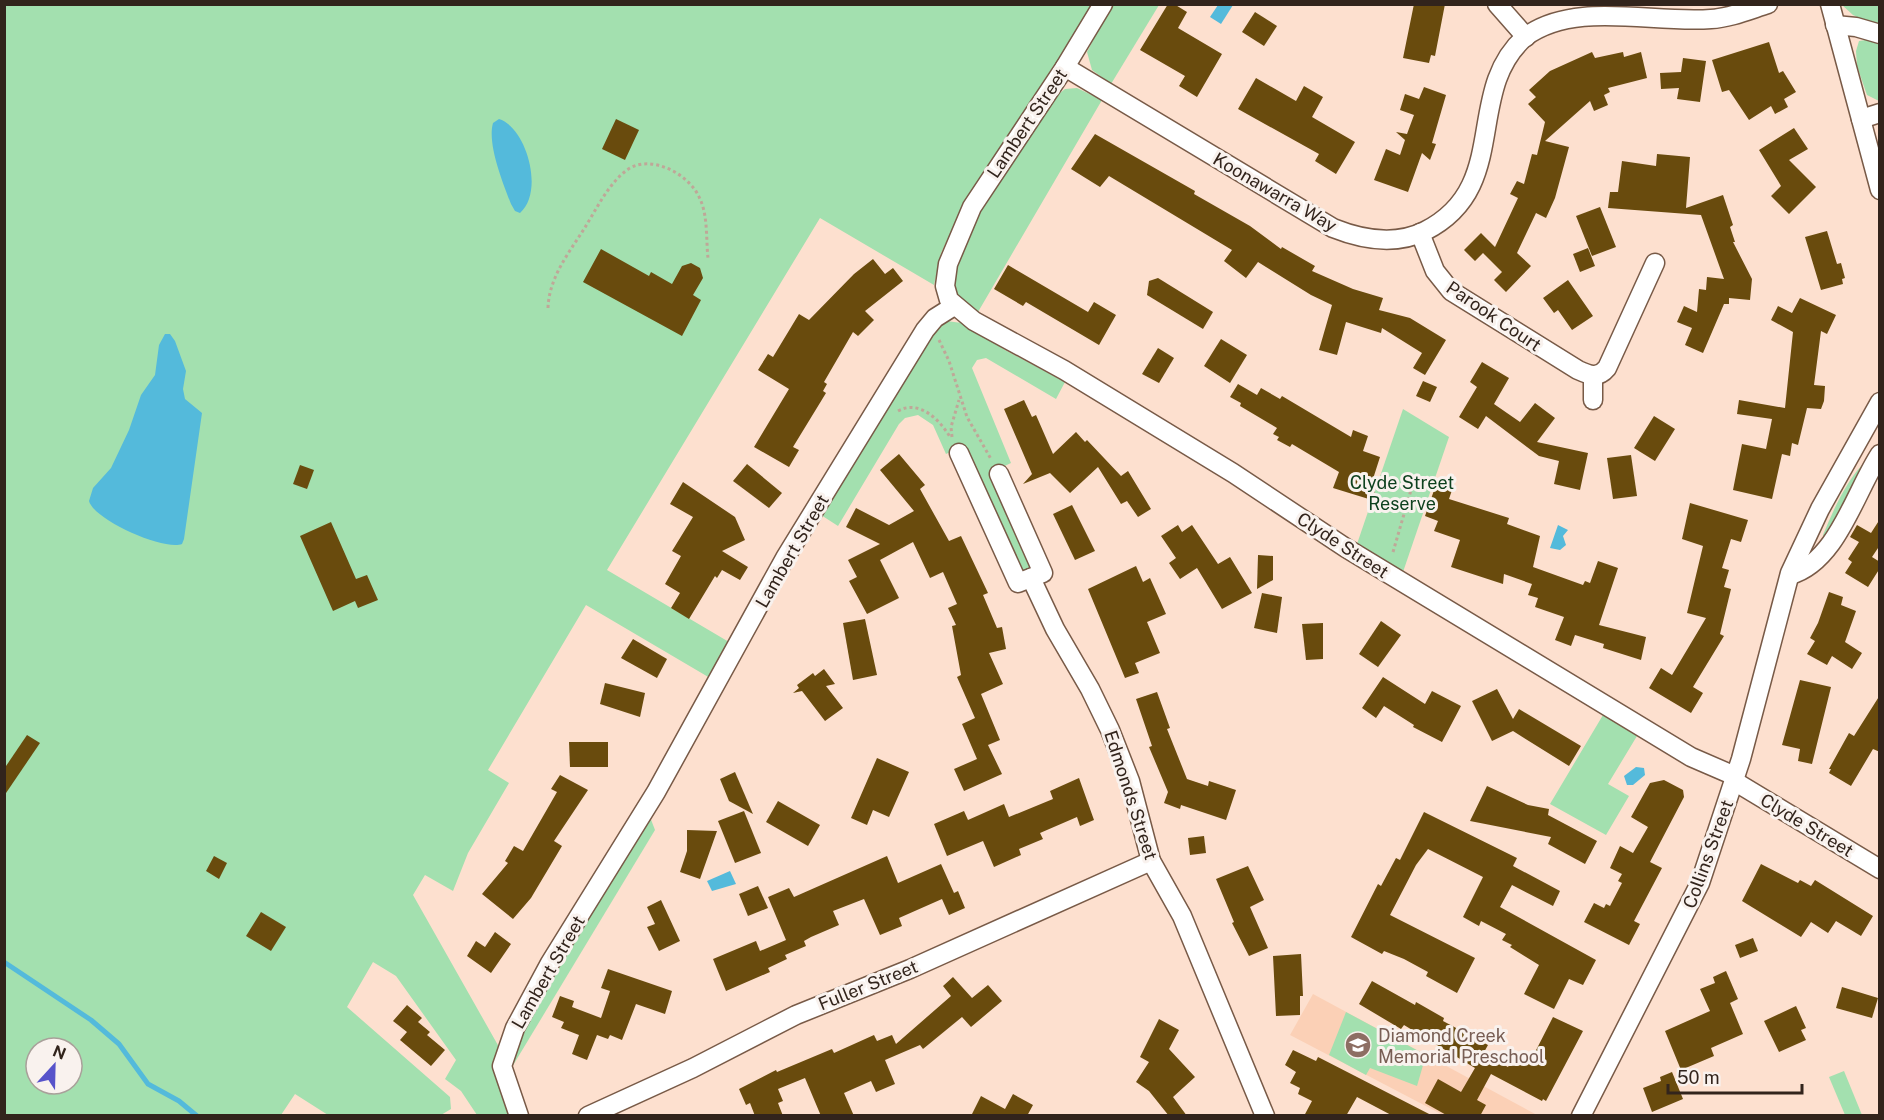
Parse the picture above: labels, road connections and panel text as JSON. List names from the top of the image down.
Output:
{
  "streets": {
    "street": [
      "Lambert Street",
      "Koonawarra Way",
      "Parook Court",
      "Clyde Street",
      "Edmonds Street",
      "Collins Street",
      "Fuller Street"
    ]
  },
  "crossings": [
    ["Lambert Street", "Koonawarra Way"],
    ["Lambert Street", "Clyde Street"],
    ["Koonawarra Way", "Parook Court"],
    ["Clyde Street", "Collins Street"],
    ["Edmonds Street", "Fuller Street"]
  ],
  "parks": ["Clyde Street Reserve"],
  "places": {
    "school or university": ["Diamond Creek Memorial Preschool"]
  },
  "scale_bar": "50 m",
  "north": "top"
}
